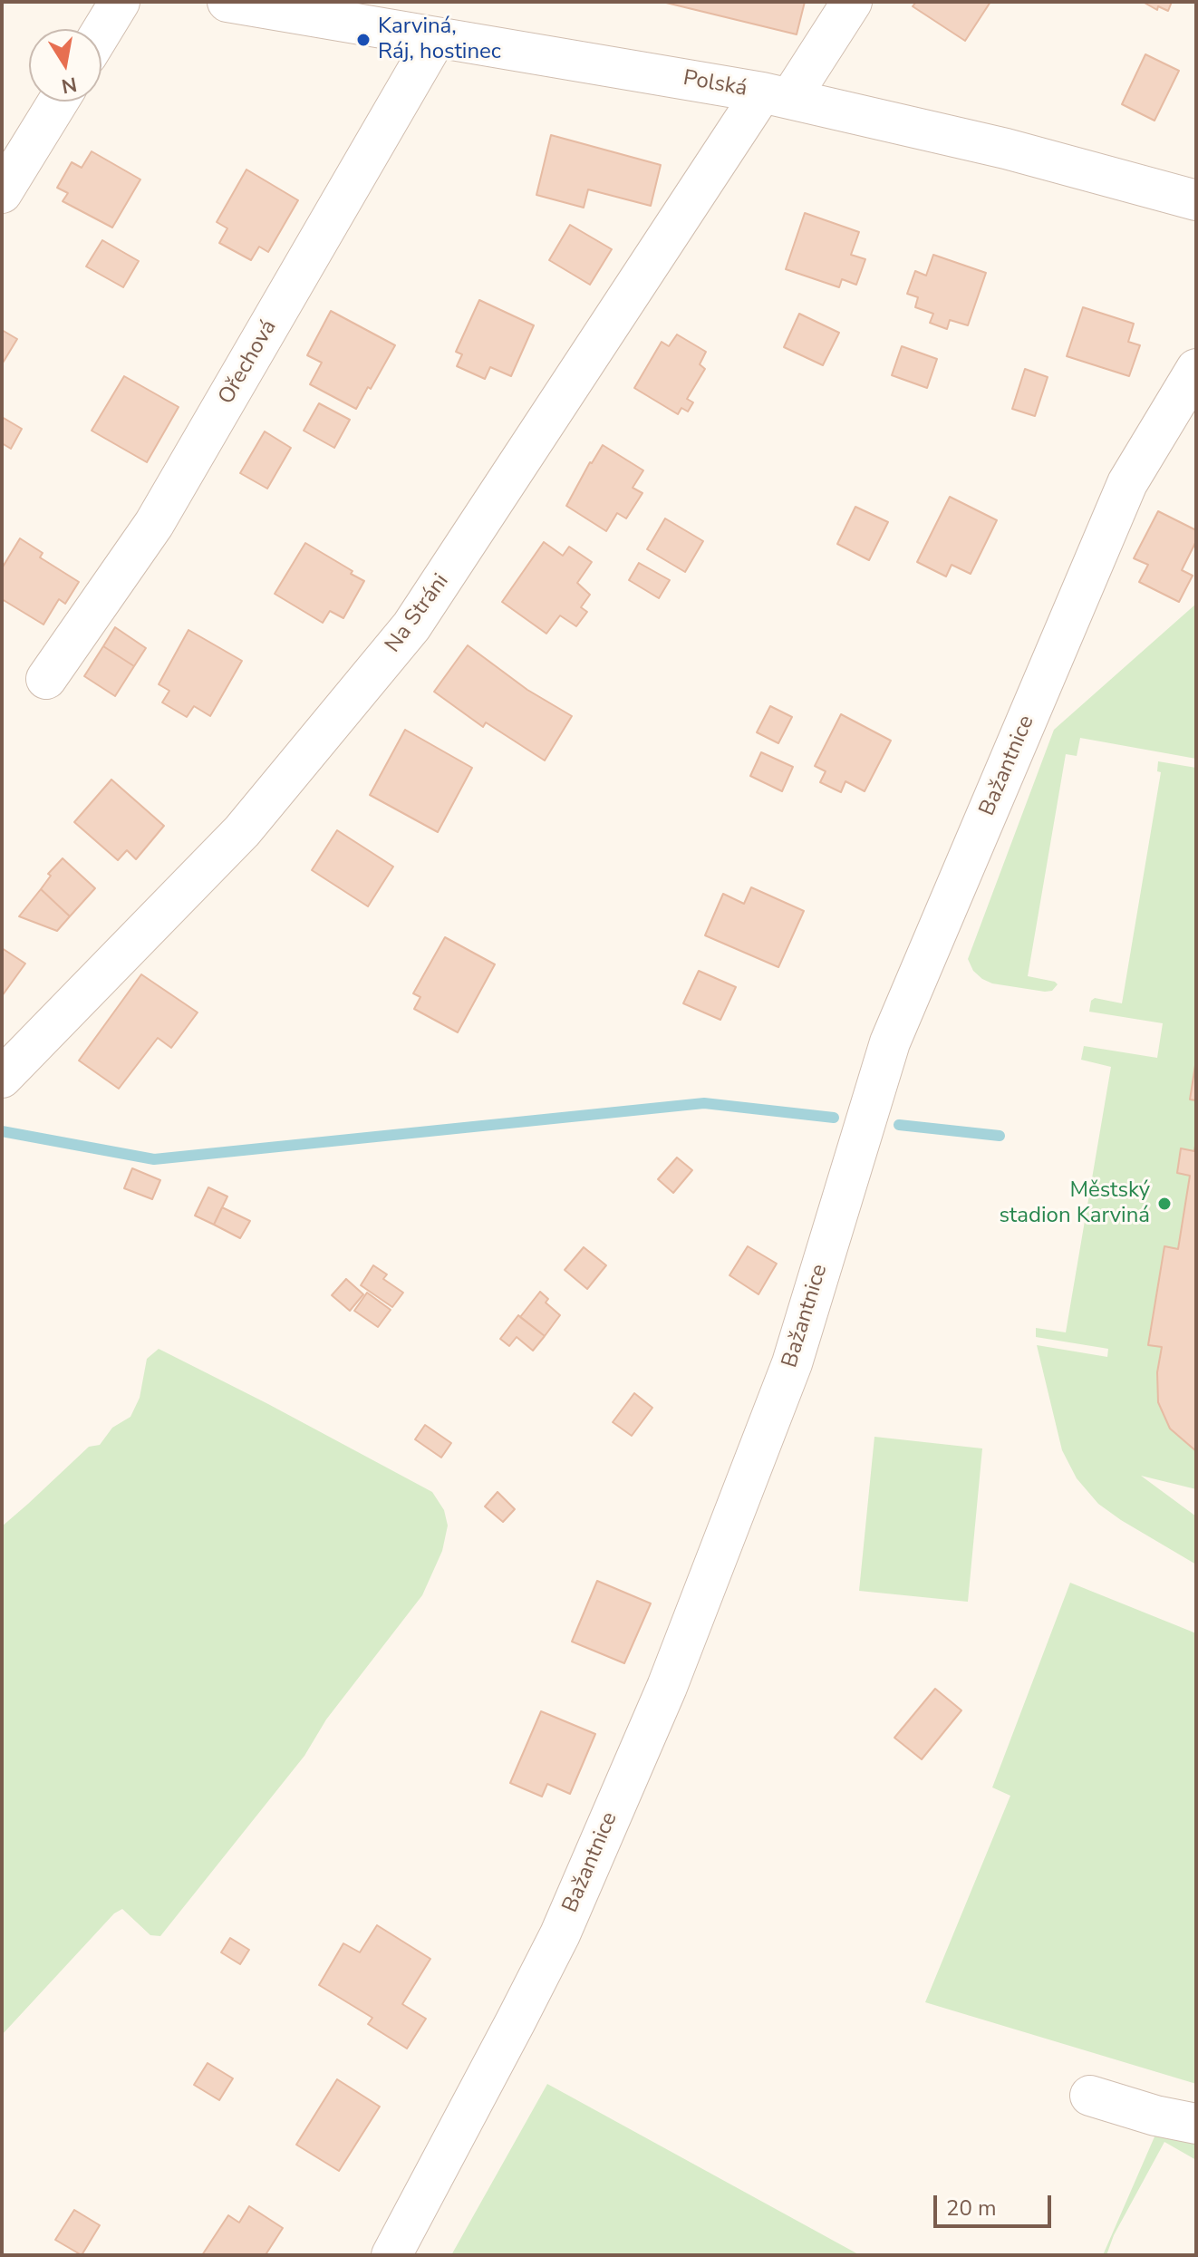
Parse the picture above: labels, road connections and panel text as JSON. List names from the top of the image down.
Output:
{
  "streets": {
    "street": [
      "Polská",
      "Ořechová",
      "Na Stráni",
      "Bažantnice"
    ]
  },
  "crossings": [
    ["Polská", "Ořechová"],
    ["Polská", "Na Stráni"]
  ],
  "places": ["Karviná, Ráj, hostinec", "Městský stadion Karviná"],
  "scale_bar": "20 m",
  "north": "bottom"
}
